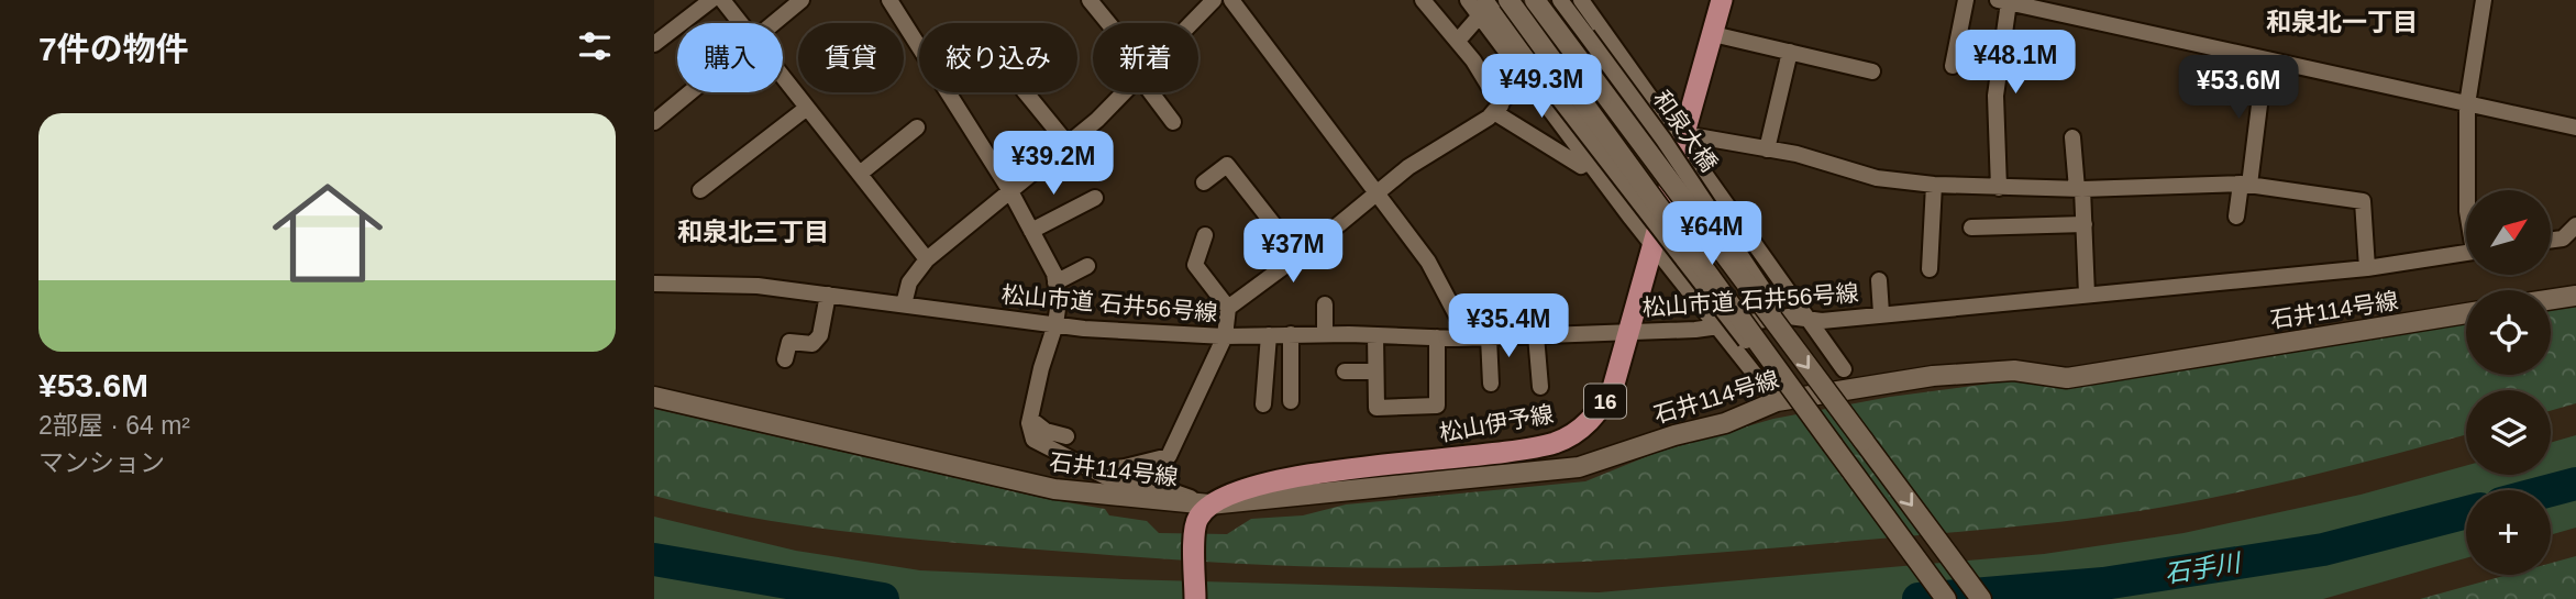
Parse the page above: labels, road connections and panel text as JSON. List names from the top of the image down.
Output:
{
  "streets": {
    "main road": ["16", "松山伊予線"],
    "street": ["和泉大橋", "松山市道 石井56号線", "石井114号線"]
  },
  "crossings": [
    ["松山市道 石井56号線", "松山伊予線"],
    ["石井114号線", "松山伊予線"]
  ],
  "districts": ["和泉北一丁目", "和泉北三丁目"],
  "water": ["石手川"],
  "north": "top right",
  "page": {
    "heading": "7件の物件",
    "chip": [
      "購入",
      "賃貸",
      "絞り込み",
      "新着"
    ],
    "price": [
      "¥48.1M",
      "¥49.3M",
      "¥53.6M",
      "¥39.2M",
      "¥64M",
      "¥37M",
      "¥35.4M"
    ],
    "list": [
      {
        "name": "¥53.6M",
        "note": "2部屋 · 64 m² · マンション"
      }
    ],
    "map_buttons": "+"
  }
}
